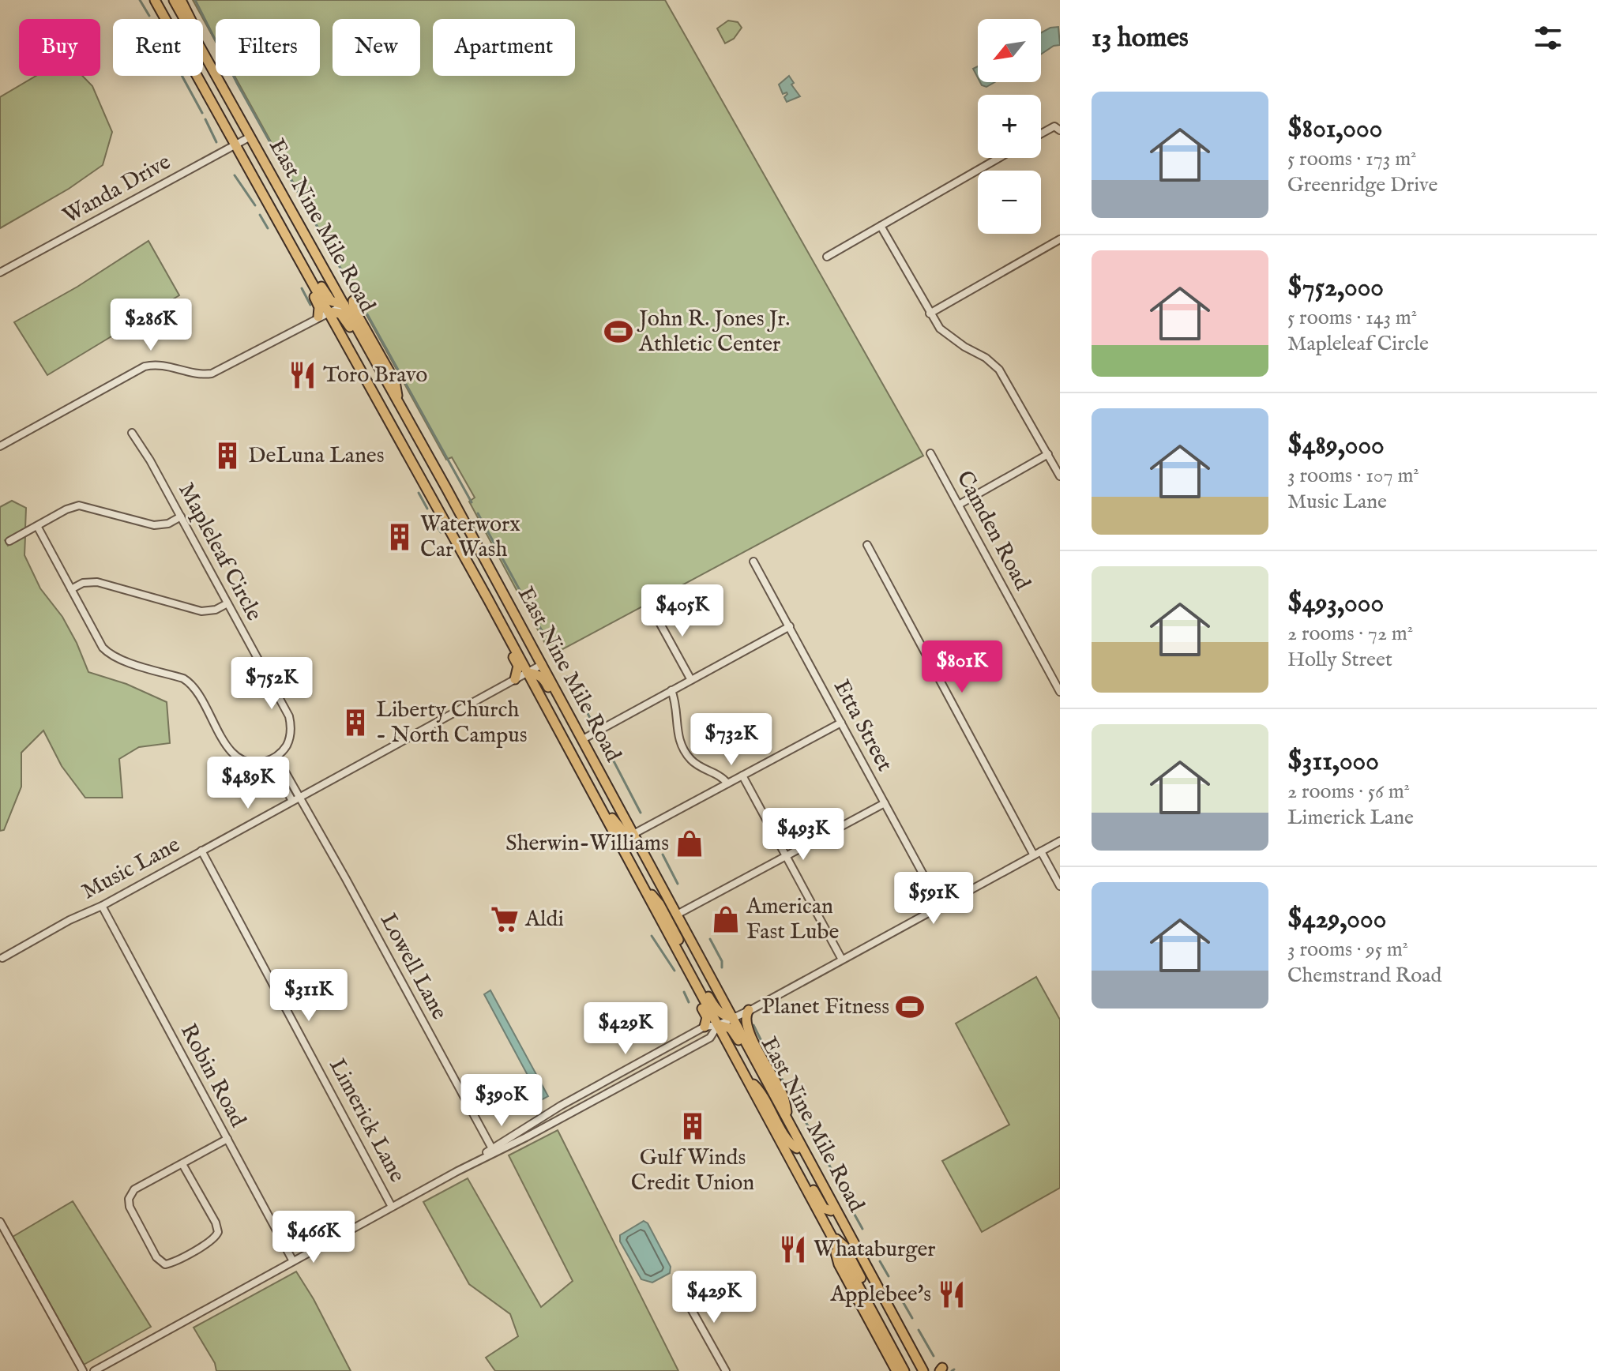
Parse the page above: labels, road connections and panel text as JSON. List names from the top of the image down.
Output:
{
  "streets": {
    "main road": ["East Nine Mile Road"],
    "street": [
      "Wanda Drive",
      "Camden Road",
      "Mapleleaf Circle",
      "Etta Street",
      "Music Lane",
      "Lowell Lane",
      "Robin Road",
      "Limerick Lane"
    ]
  },
  "crossings": [
    ["Wanda Drive", "East Nine Mile Road"],
    ["East Nine Mile Road", "Music Lane"],
    ["Music Lane", "Lowell Lane"],
    ["Music Lane", "Robin Road"],
    ["Music Lane", "Limerick Lane"]
  ],
  "places": {
    "sports": ["John R. Jones Jr. Athletic Center", "Planet Fitness"],
    "restaurant": ["Toro Bravo", "Whataburger", "Applebee's"],
    "building": [
      "DeLuna Lanes",
      "Waterworx Car Wash",
      "Liberty Church - North Campus",
      "Gulf Winds Credit Union"
    ],
    "shop": ["Sherwin-Williams", "American Fast Lube"],
    "supermarket": ["Aldi"]
  },
  "north": "bottom left",
  "page": {
    "heading": "13 homes",
    "map_buttons": ["+", "−"],
    "chip": [
      "Buy",
      "Rent",
      "Filters",
      "New",
      "Apartment"
    ],
    "list": [
      {
        "name": "$801,000",
        "note": "5 rooms · 173 m² · Greenridge Drive"
      },
      {
        "name": "$752,000",
        "note": "5 rooms · 143 m² · Mapleleaf Circle"
      },
      {
        "name": "$489,000",
        "note": "3 rooms · 107 m² · Music Lane"
      },
      {
        "name": "$493,000",
        "note": "2 rooms · 72 m² · Holly Street"
      },
      {
        "name": "$311,000",
        "note": "2 rooms · 56 m² · Limerick Lane"
      },
      {
        "name": "$429,000",
        "note": "3 rooms · 95 m² · Chemstrand Road"
      }
    ],
    "price": [
      "$286K",
      "$405K",
      "$801K",
      "$752K",
      "$732K",
      "$489K",
      "$493K",
      "$591K",
      "$311K",
      "$429K",
      "$390K",
      "$466K",
      "$429K"
    ]
  }
}
